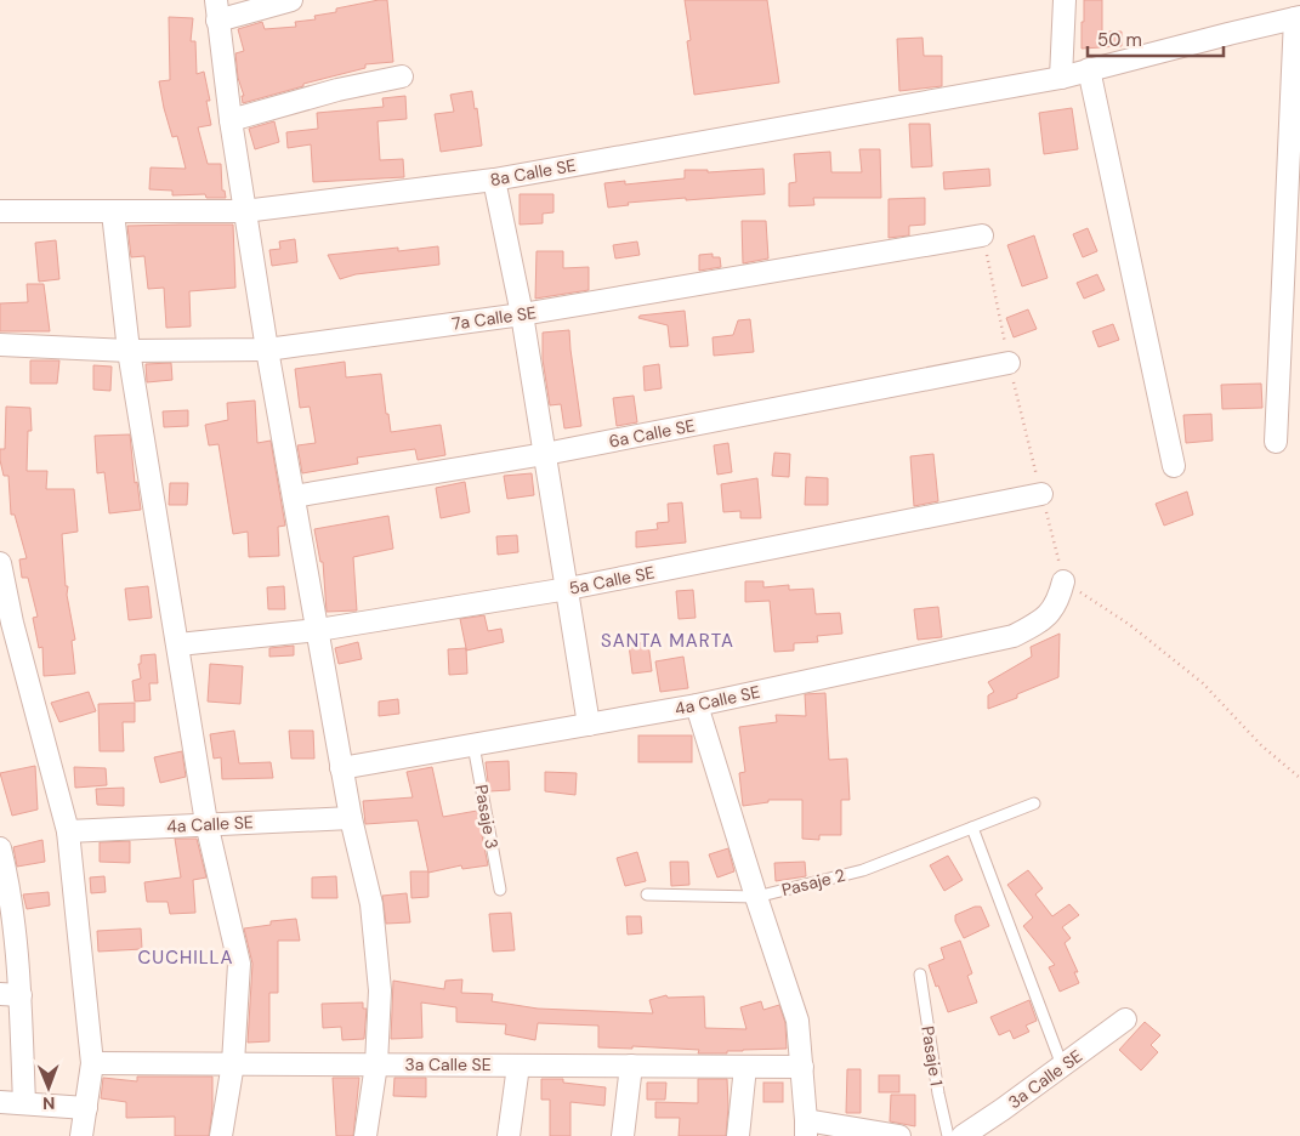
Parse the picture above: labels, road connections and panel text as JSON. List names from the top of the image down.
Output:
{
  "streets": {
    "street": [
      "8a Calle SE",
      "7a Calle SE",
      "6a Calle SE",
      "5a Calle SE",
      "4a Calle SE",
      "3a Calle SE"
    ],
    "lane": ["Pasaje 3", "Pasaje 2", "Pasaje 1"]
  },
  "crossings": [
    ["4a Calle SE", "Pasaje 3"]
  ],
  "districts": ["SANTA MARTA", "CUCHILLA"],
  "scale_bar": "50 m",
  "north": "bottom"
}
